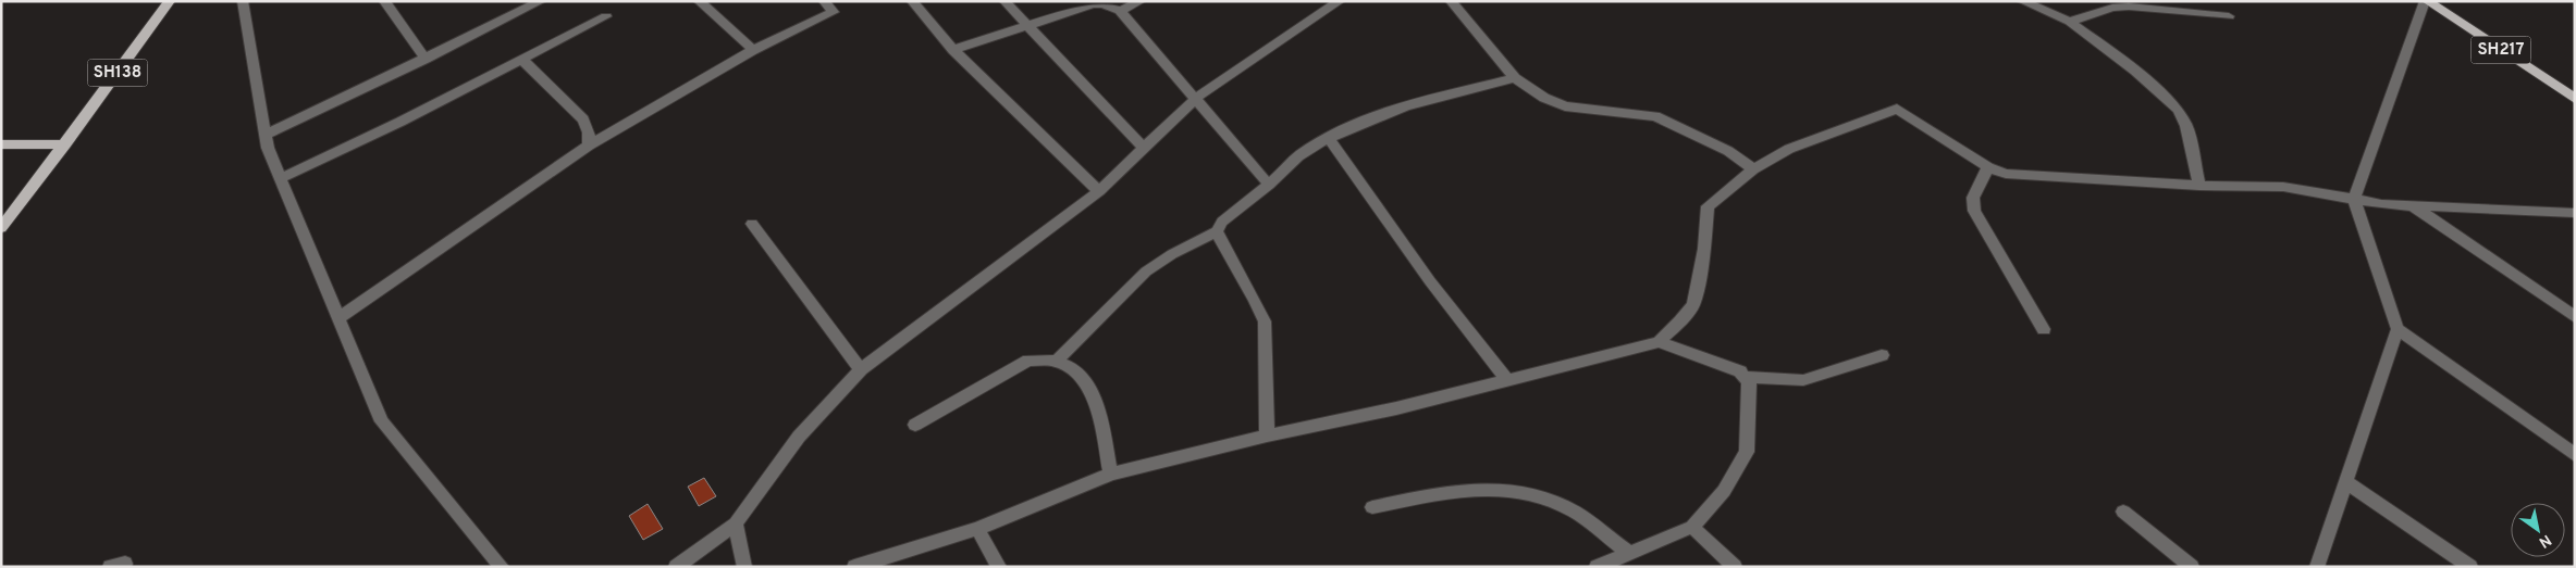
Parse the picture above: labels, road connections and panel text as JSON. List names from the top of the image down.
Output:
{
  "streets": {
    "main road": ["SH217", "SH138"]
  },
  "north": "bottom right"
}
